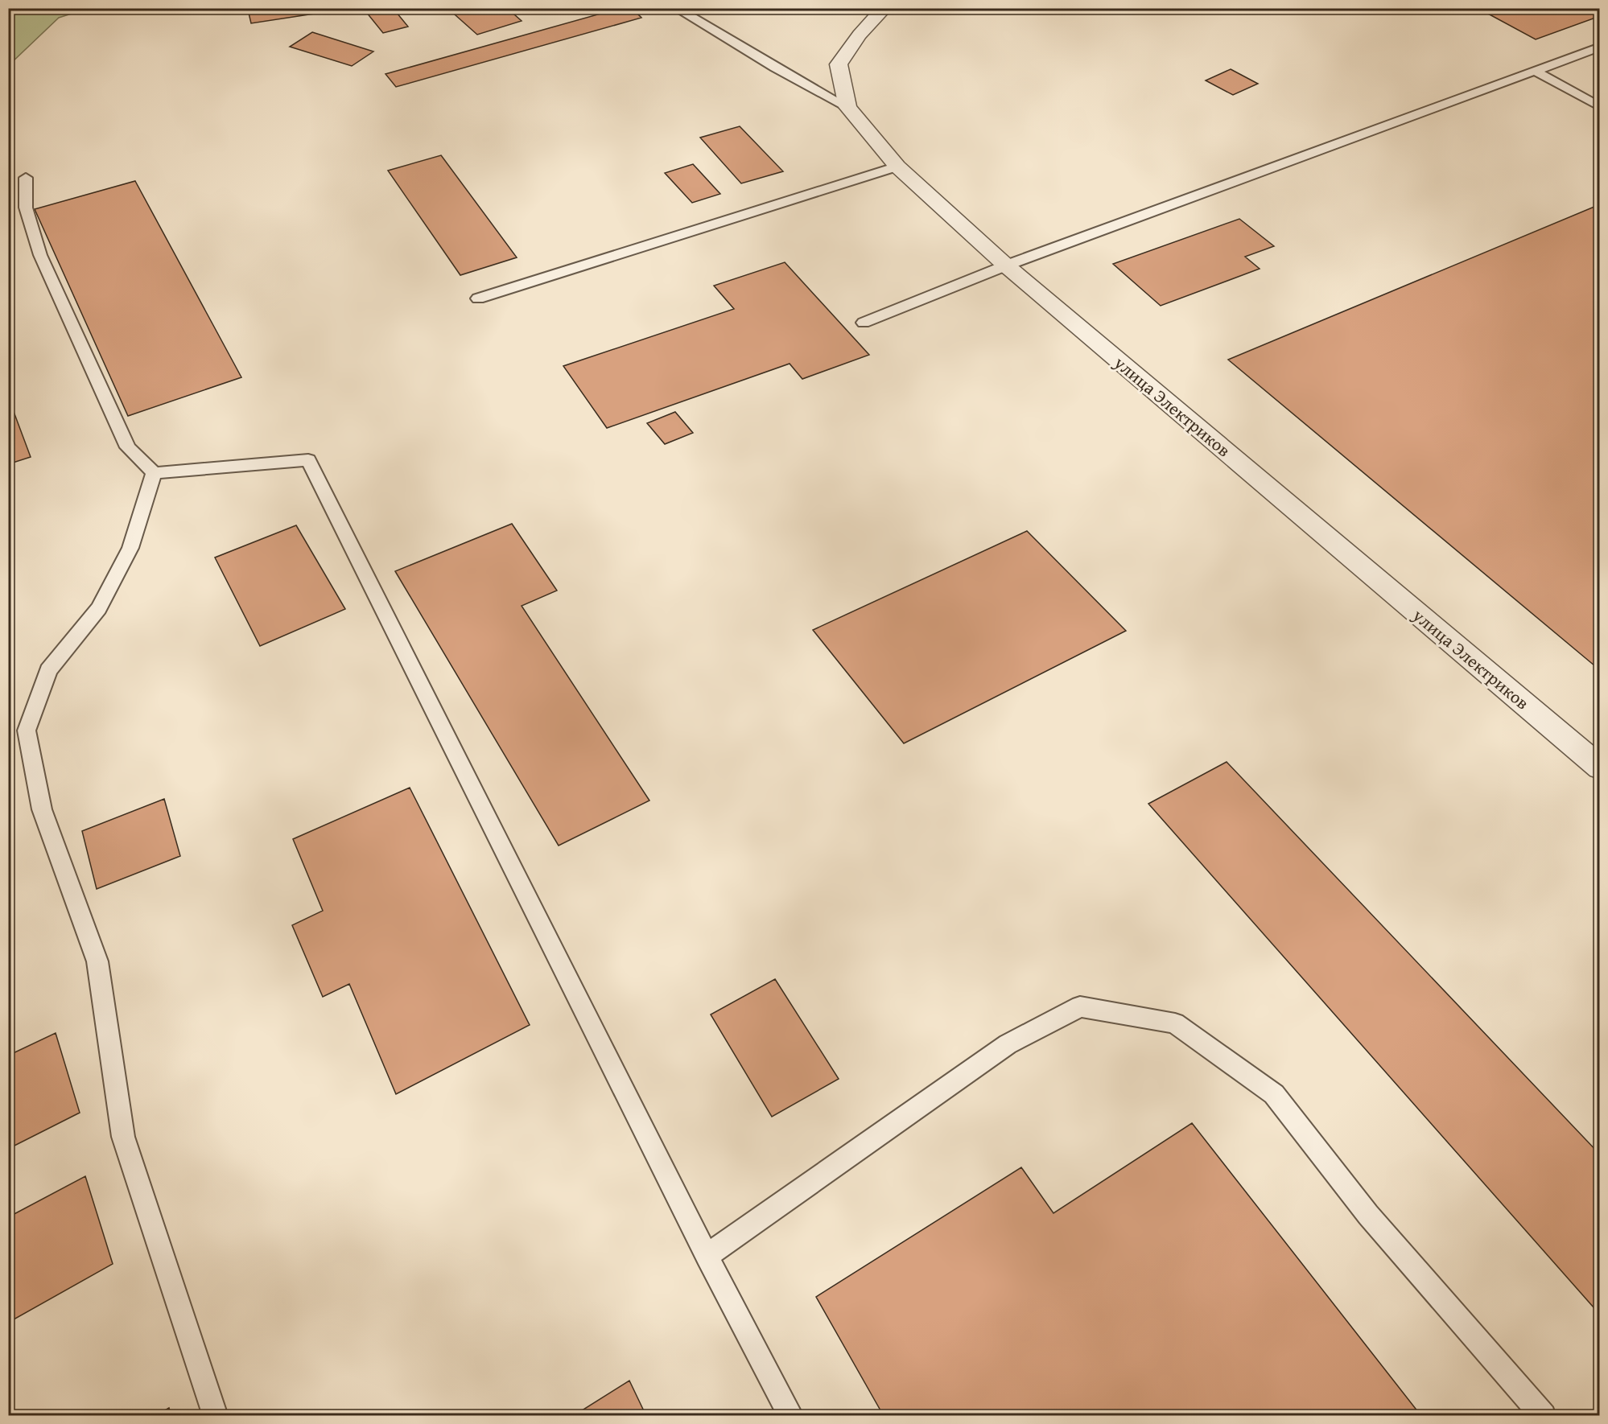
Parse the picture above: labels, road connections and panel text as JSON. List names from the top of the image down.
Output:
{
  "streets": {
    "street": ["улица Электриков"]
  }
}
